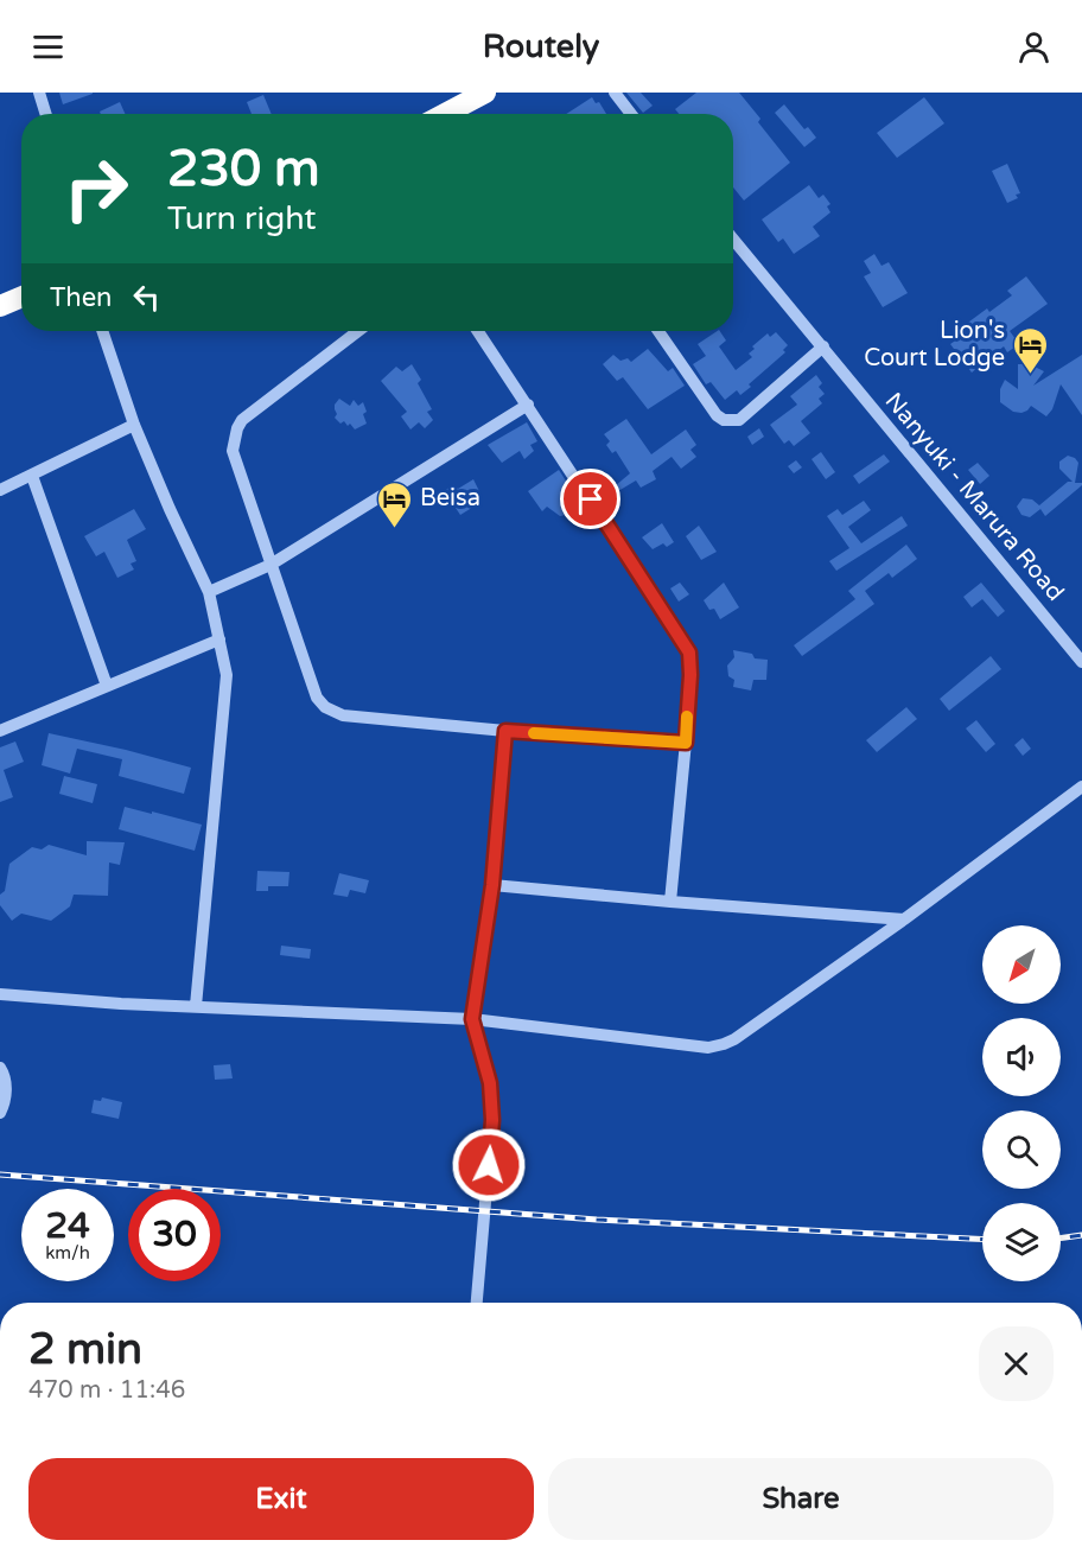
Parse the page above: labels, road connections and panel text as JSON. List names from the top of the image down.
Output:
{
  "streets": {
    "street": ["Nanyuki - Marura Road"]
  },
  "places": {
    "hotel": ["Lion's Court Lodge", "Beisa"]
  },
  "north": "bottom left",
  "page": {
    "header": "Routely",
    "turn": ["230 m", "Turn right"],
    "then": "Then",
    "speed": "24 km/h",
    "limit": "30",
    "heading": ["2 min", "470 m · 11:46"],
    "buttons": ["Exit", "Share"]
  }
}
